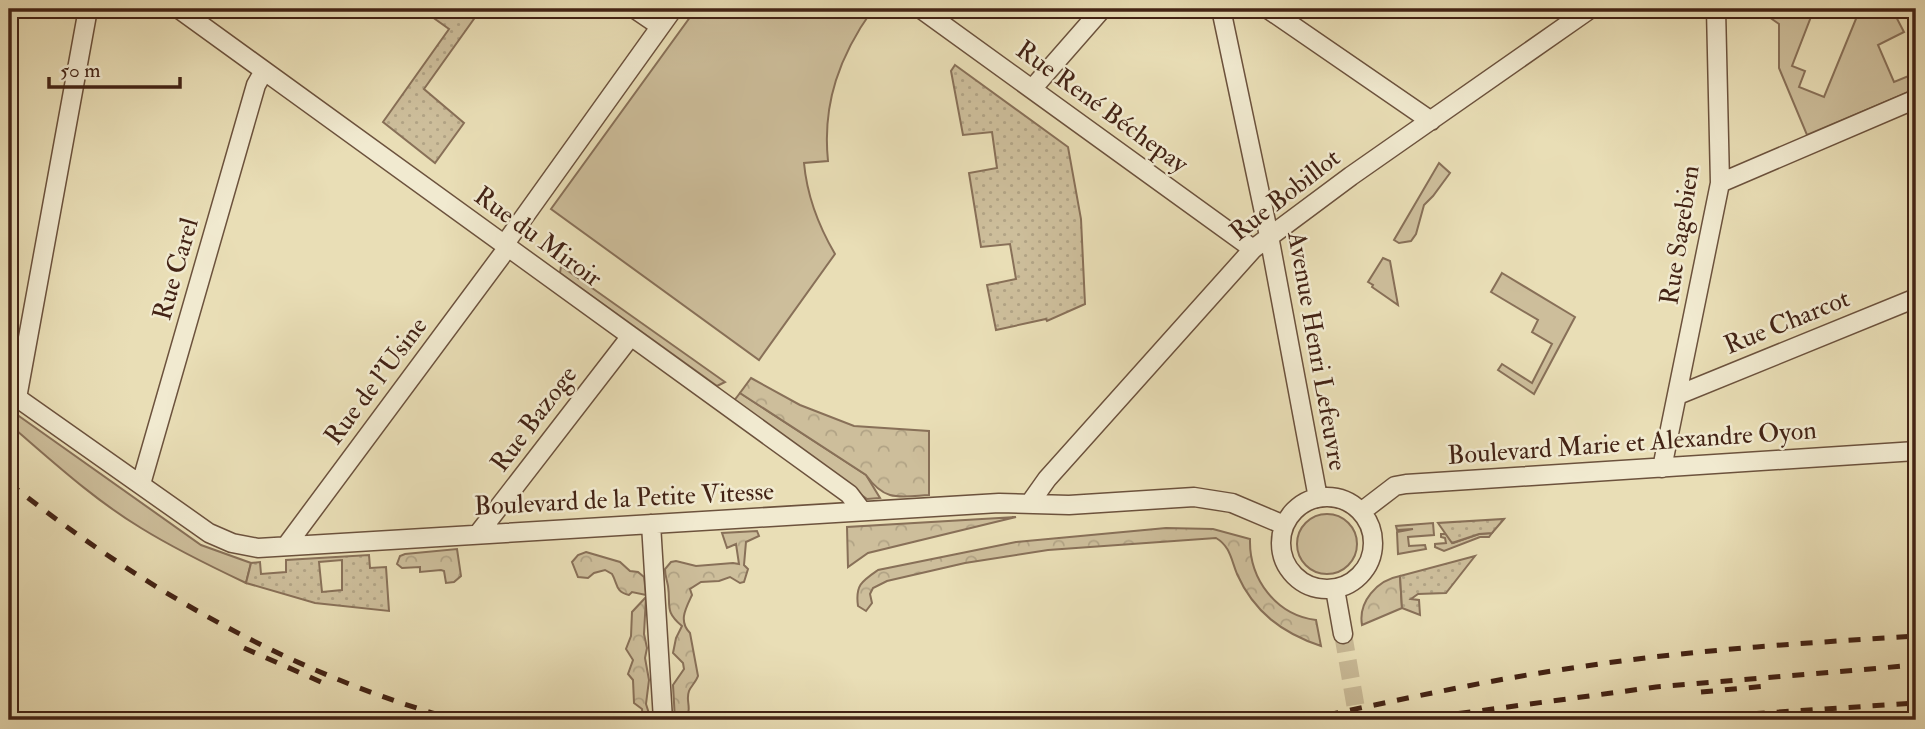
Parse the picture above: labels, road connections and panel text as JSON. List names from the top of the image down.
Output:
{
  "streets": {
    "street": [
      "Rue René Béchepay",
      "Rue Bobillot",
      "Rue Sagebien",
      "Rue du Miroir",
      "Rue Carel",
      "Rue Charcot",
      "Avenue Henri Lefeuvre",
      "Rue de l'Usine",
      "Rue Bazoge",
      "Boulevard Marie et Alexandre Oyon",
      "Boulevard de la Petite Vitesse"
    ]
  },
  "crossings": [
    ["Rue René Béchepay", "Rue Bobillot"],
    ["Rue Bobillot", "Avenue Henri Lefeuvre"],
    ["Rue Bobillot", "Boulevard de la Petite Vitesse"],
    ["Rue Sagebien", "Rue Charcot"],
    ["Rue Sagebien", "Boulevard Marie et Alexandre Oyon"],
    ["Rue du Miroir", "Rue Carel"],
    ["Rue du Miroir", "Rue de l'Usine"],
    ["Rue du Miroir", "Rue Bazoge"],
    ["Rue du Miroir", "Boulevard de la Petite Vitesse"],
    ["Rue Carel", "Boulevard de la Petite Vitesse"],
    ["Avenue Henri Lefeuvre", "Boulevard Marie et Alexandre Oyon"],
    ["Avenue Henri Lefeuvre", "Boulevard de la Petite Vitesse"],
    ["Rue de l'Usine", "Boulevard de la Petite Vitesse"],
    ["Rue Bazoge", "Boulevard de la Petite Vitesse"],
    ["Boulevard Marie et Alexandre Oyon", "Boulevard de la Petite Vitesse"]
  ],
  "scale_bar": "50 m"
}
